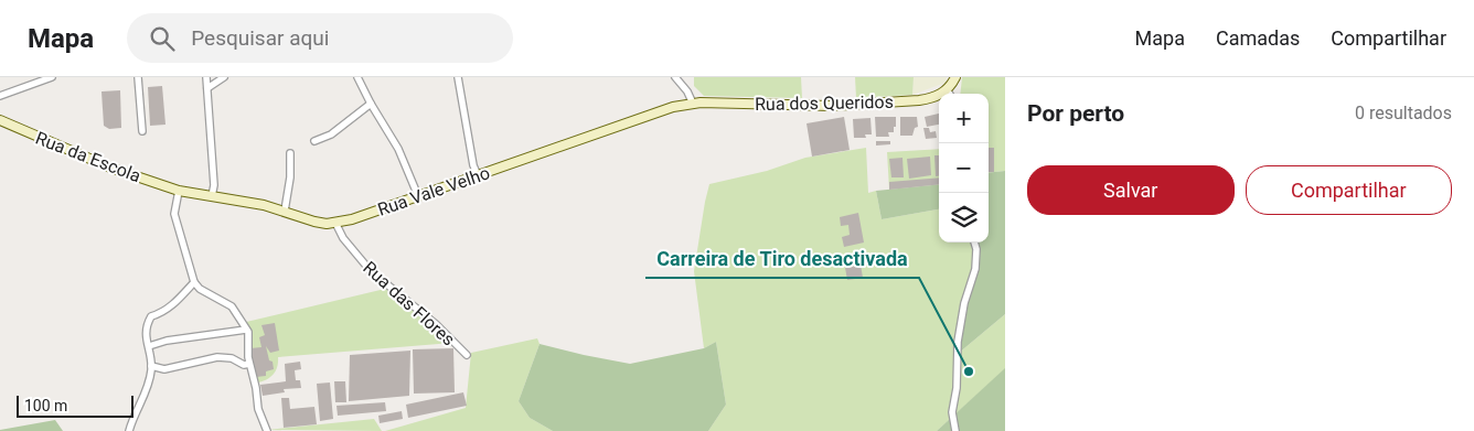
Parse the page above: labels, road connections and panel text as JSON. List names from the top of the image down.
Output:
{
  "streets": {
    "street": [
      "Rua dos Queridos",
      "Rua da Escola",
      "Rua Vale Velho",
      "Rua das Flores"
    ]
  },
  "crossings": [
    ["Rua dos Queridos", "Rua Vale Velho"],
    ["Rua da Escola", "Rua Vale Velho"],
    ["Rua Vale Velho", "Rua das Flores"]
  ],
  "places": ["Carreira de Tiro desactivada"],
  "scale_bar": "100 m",
  "page": {
    "header": "Mapa",
    "search": "Pesquisar aqui",
    "nav": ["Mapa", "Camadas", "Compartilhar"],
    "heading": ["Por perto", "0 resultados"],
    "map_buttons": ["+", "−"],
    "buttons": ["Salvar", "Compartilhar"],
    "scale": "100 m"
  }
}
